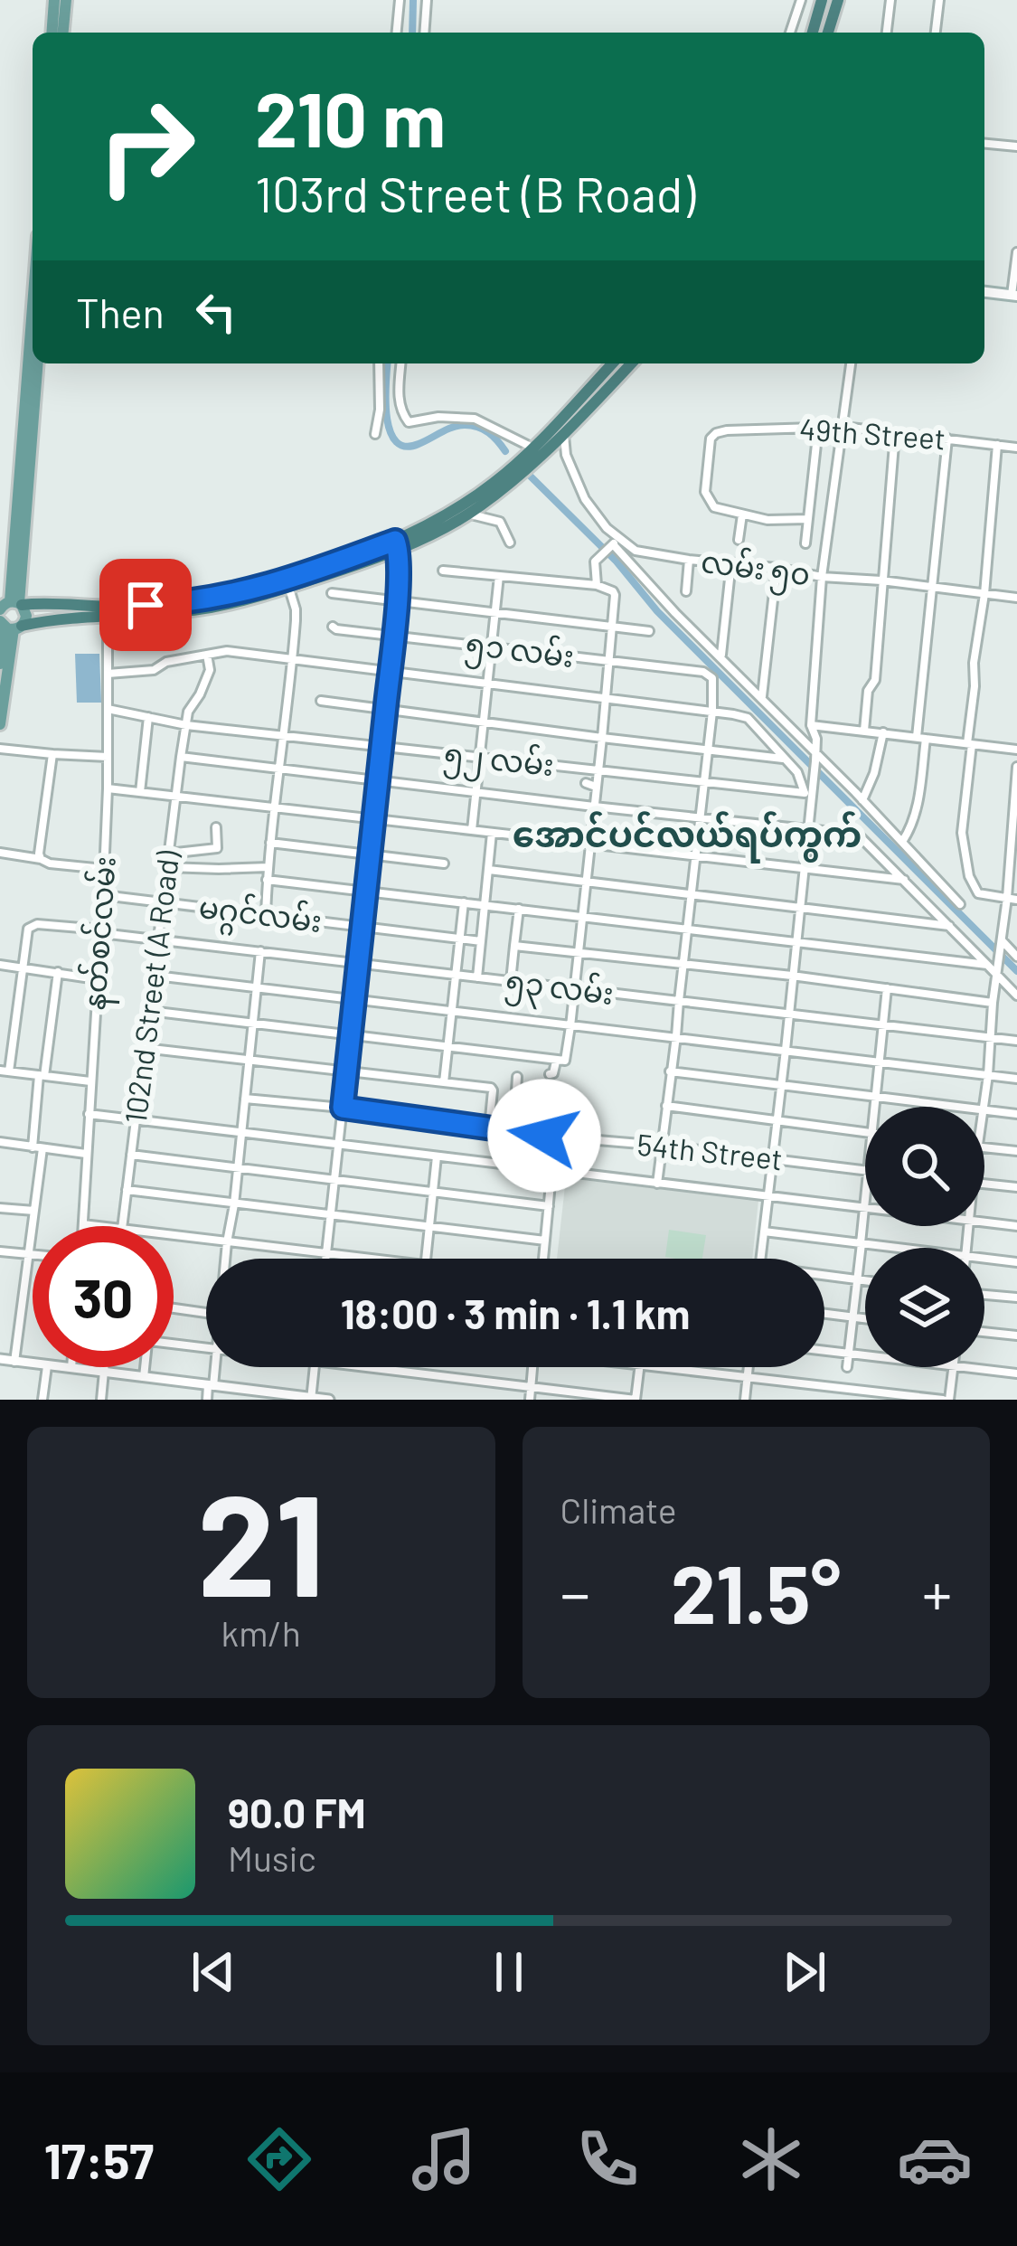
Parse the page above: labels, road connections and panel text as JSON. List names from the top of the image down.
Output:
{
  "streets": {
    "street": [
      "49th Street",
      "လမ်း ၅၀",
      "၅၁ လမ်း",
      "၅၂ လမ်း",
      "မဂ္ဂင်လမ်း",
      "နတ်စင်လမ်း",
      "102nd Street (A Road)",
      "၅၃ လမ်း",
      "54th Street"
    ]
  },
  "crossings": [
    ["၅၂ လမ်း", "နတ်စင်လမ်း"],
    ["၅၂ လမ်း", "102nd Street (A Road)"],
    ["မဂ္ဂင်လမ်း", "နတ်စင်လမ်း"],
    ["မဂ္ဂင်လမ်း", "102nd Street (A Road)"],
    ["နတ်စင်လမ်း", "၅၃ လမ်း"],
    ["102nd Street (A Road)", "၅၃ လမ်း"]
  ],
  "districts": ["အောင်ပင်လယ်ရပ်ကွက်"],
  "page": {
    "turn": ["210 m", "103rd Street (B Road)"],
    "then": "Then",
    "limit": "30",
    "trip": "18:00 · 3 min · 1.1 km",
    "tile": [
      ["21", "km/h"],
      "Climate"
    ],
    "heat": ["−", "21.5°", "+"],
    "song": ["90.0 FM", "Music"],
    "tabs": "17:57"
  }
}
